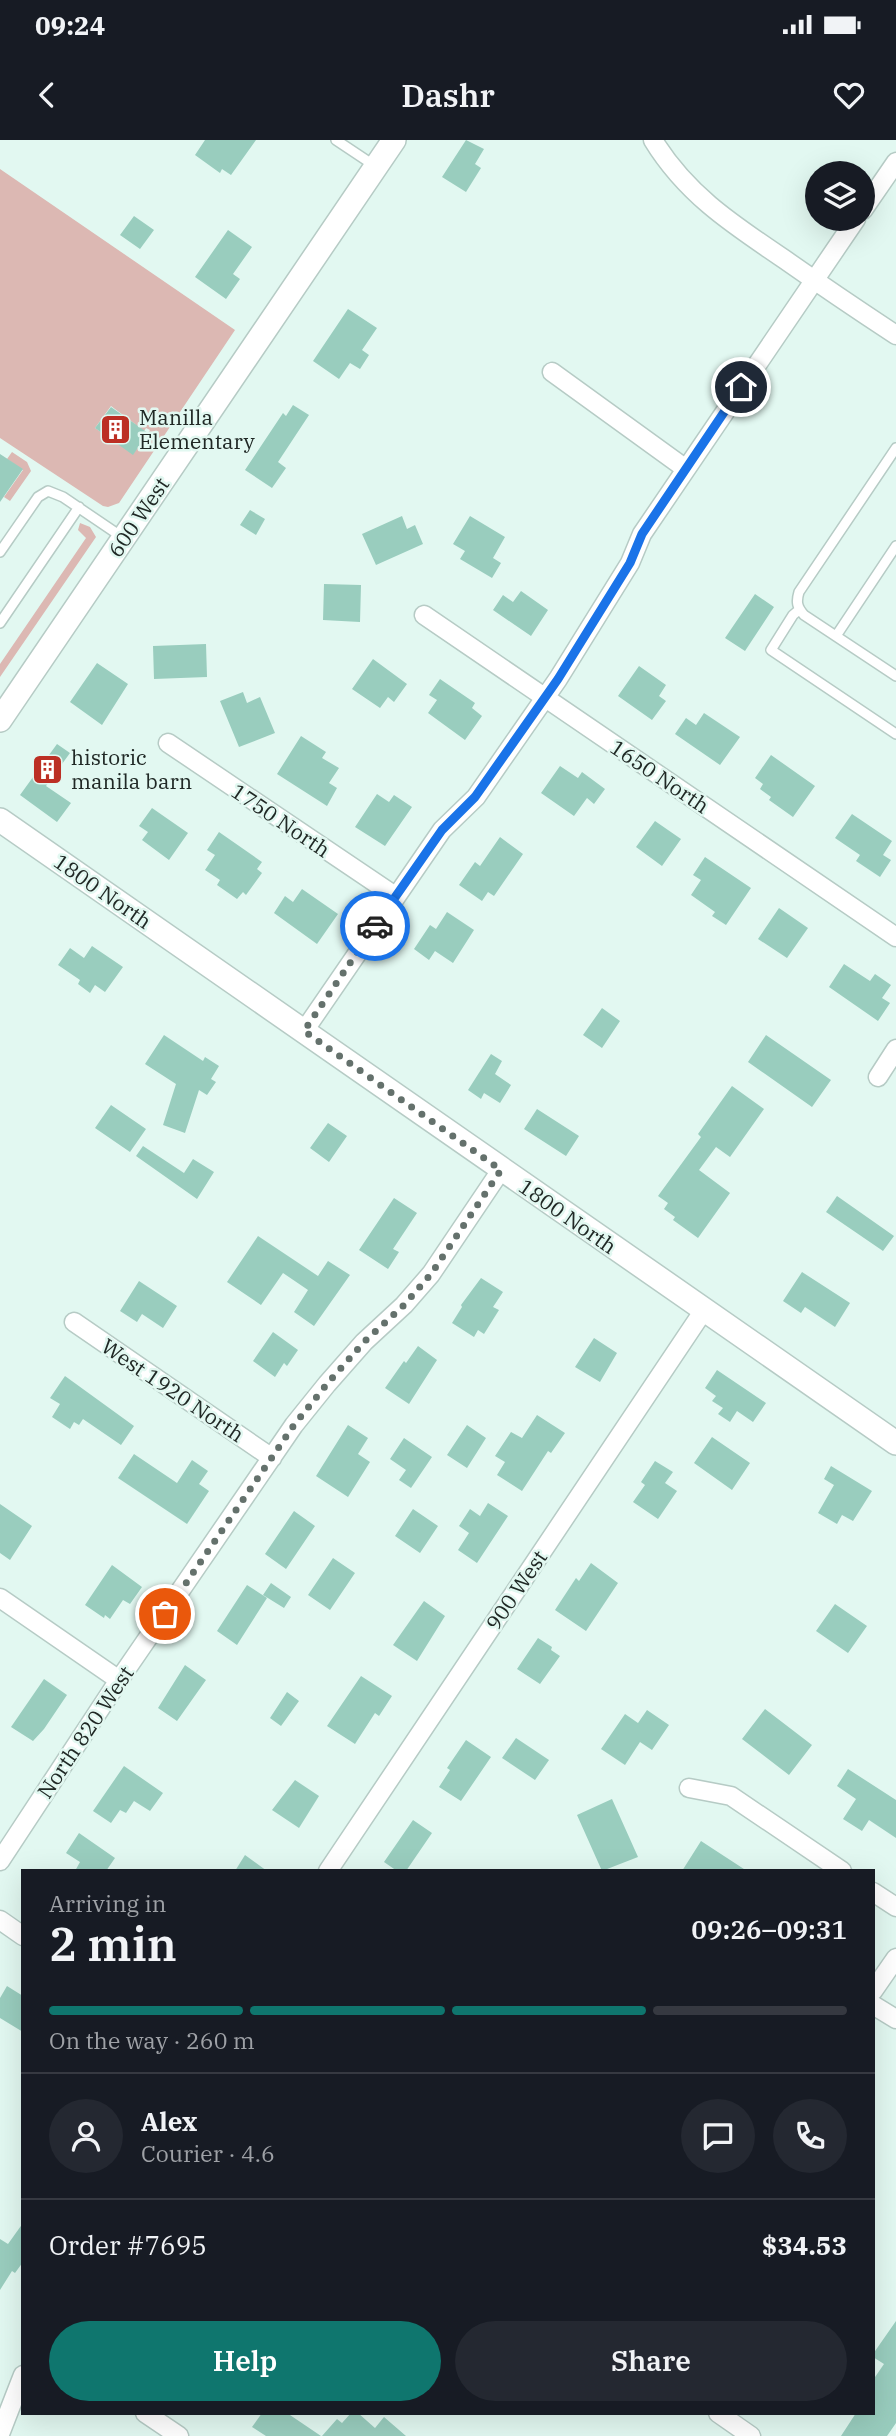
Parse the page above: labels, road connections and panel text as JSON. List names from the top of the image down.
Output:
{
  "streets": {
    "street": [
      "600 West",
      "1650 North",
      "1750 North",
      "1800 North",
      "West 1920 North",
      "900 West",
      "North 820 West"
    ]
  },
  "crossings": [
    ["1800 North", "900 West"],
    ["1800 North", "North 820 West"],
    ["West 1920 North", "North 820 West"]
  ],
  "places": {
    "building": ["Manilla Elementary", "historic manila barn"]
  },
  "page": {
    "status": "09:24",
    "header": "Dashr",
    "heading": ["2 min", "Arriving in", "09:26–09:31"],
    "panel": [
      "Alex",
      "Courier · 4.6",
      "Order #7695",
      "$34.53"
    ],
    "bar": "On the way · 260 m",
    "buttons": ["Help", "Share"]
  }
}
